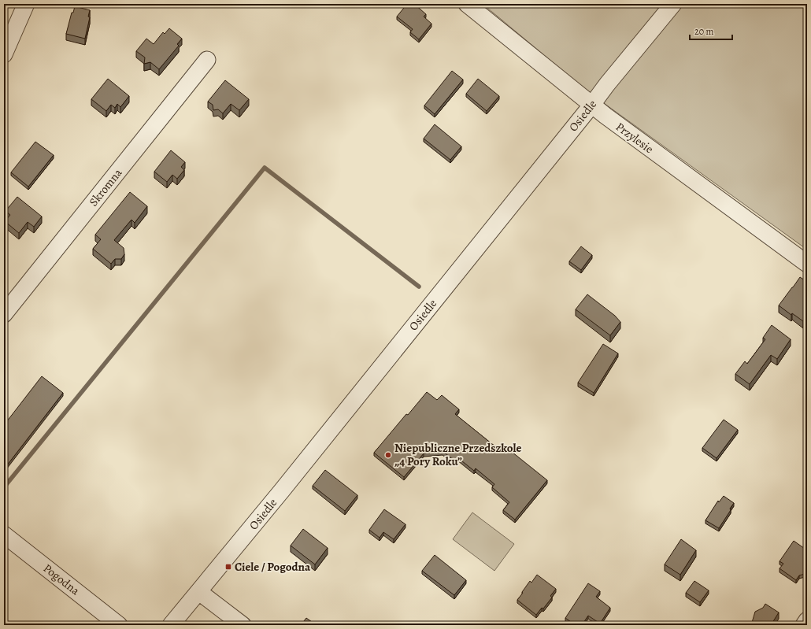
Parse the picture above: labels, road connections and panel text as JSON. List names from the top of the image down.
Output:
{
  "streets": {
    "street": [
      "Osiedle",
      "Przylesie",
      "Skromna",
      "Pogodna"
    ]
  },
  "crossings": [
    ["Osiedle", "Przylesie"]
  ],
  "places": {
    "other": ["Niepubliczne Przedszkole „4 Pory Roku”"],
    "transit": ["Ciele / Pogodna"]
  },
  "scale_bar": "20 m"
}
